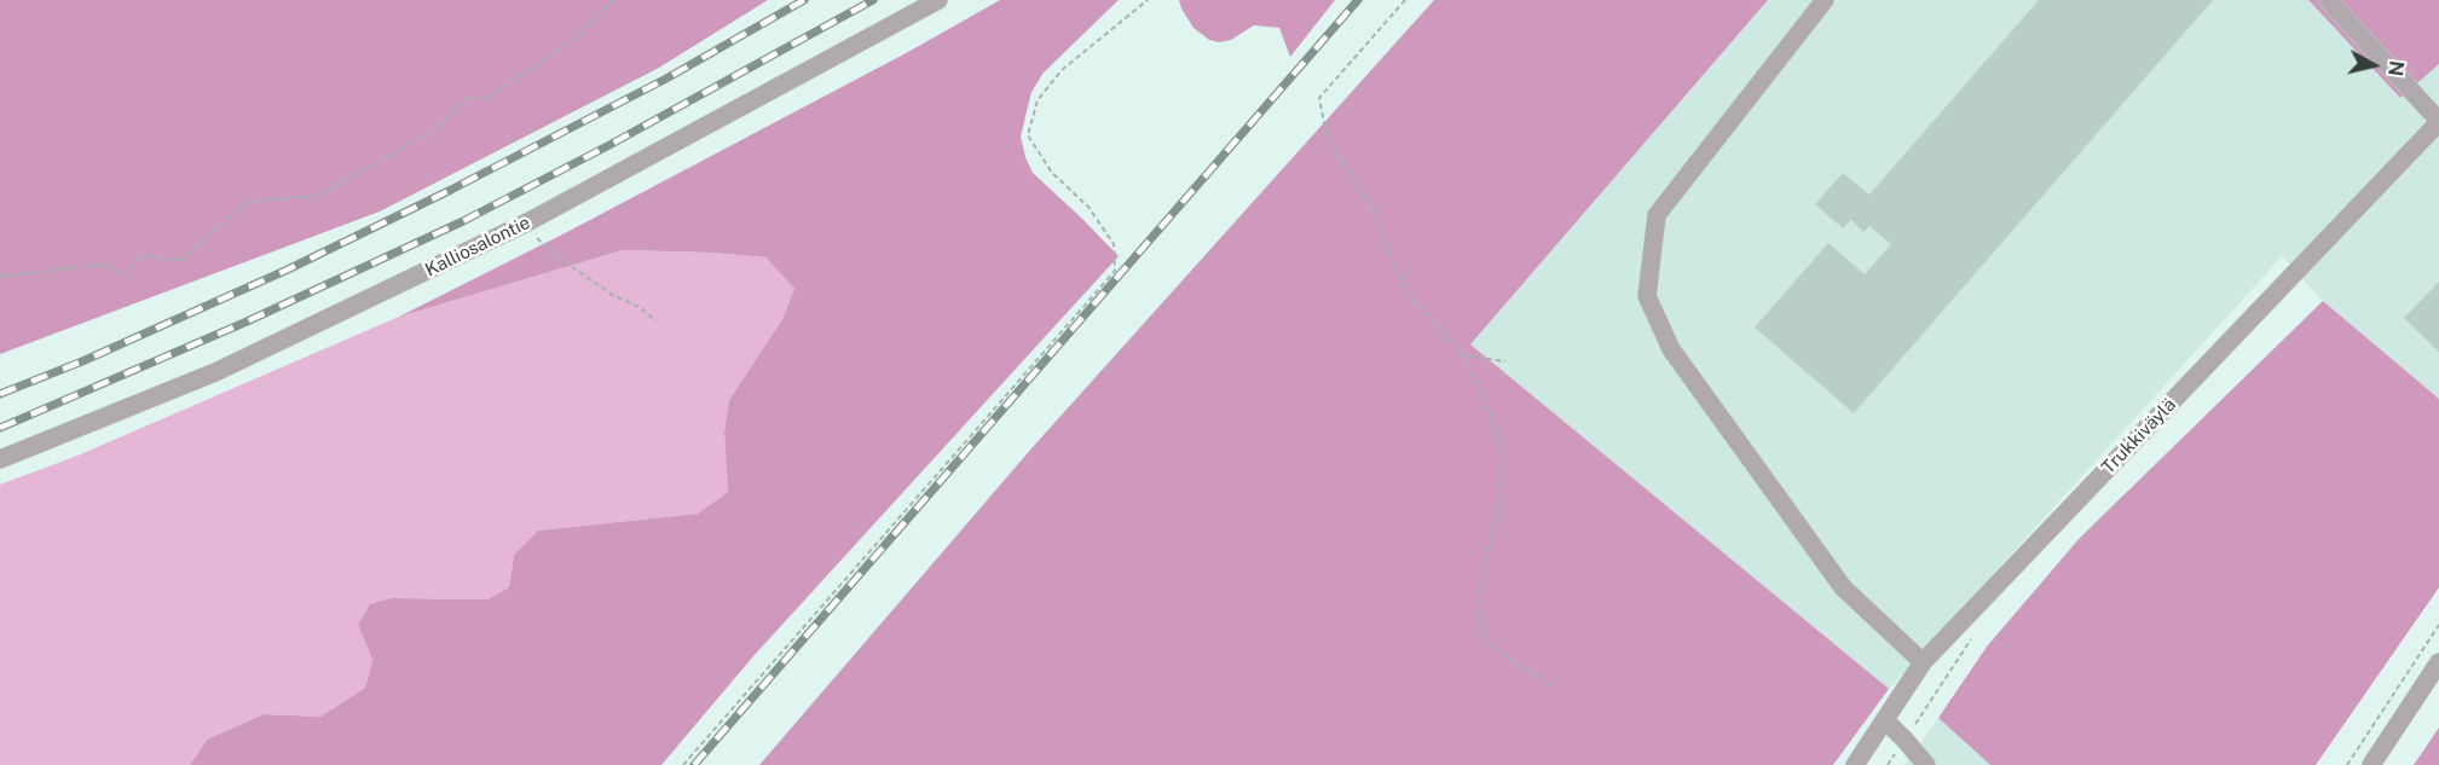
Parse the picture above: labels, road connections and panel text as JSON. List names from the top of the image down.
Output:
{
  "streets": {
    "street": ["Kalliosalontie", "Trukkiväylä"]
  },
  "north": "right"
}
